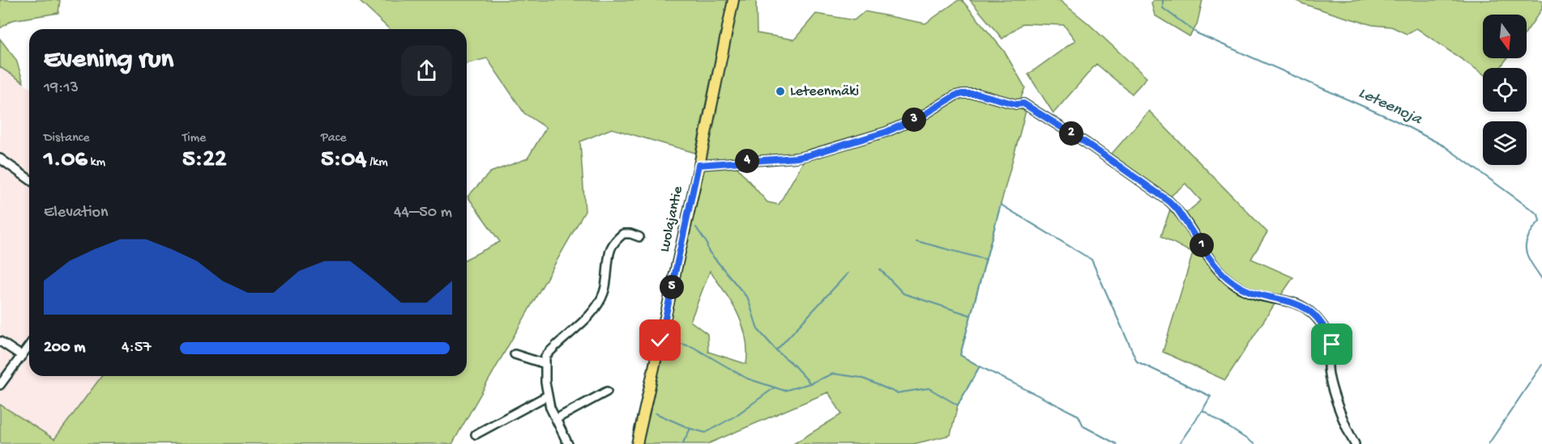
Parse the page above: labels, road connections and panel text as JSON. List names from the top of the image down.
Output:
{
  "streets": {
    "main road": ["Luolajantie"]
  },
  "water": ["Leteenoja"],
  "places": ["Leteenmäki"],
  "north": "bottom",
  "page": {
    "heading": ["Evening run", "19:13"],
    "pins": [
      "3",
      "2",
      "4",
      "1",
      "5"
    ],
    "stats": [
      ["Distance", "1.06 km"],
      ["Time", "5:22"],
      ["Pace", "5:04 /km"]
    ],
    "chart": ["Elevation", "44–50 m"],
    "list": [
      {
        "name": "200 m",
        "note": "4:57"
      }
    ]
  }
}
